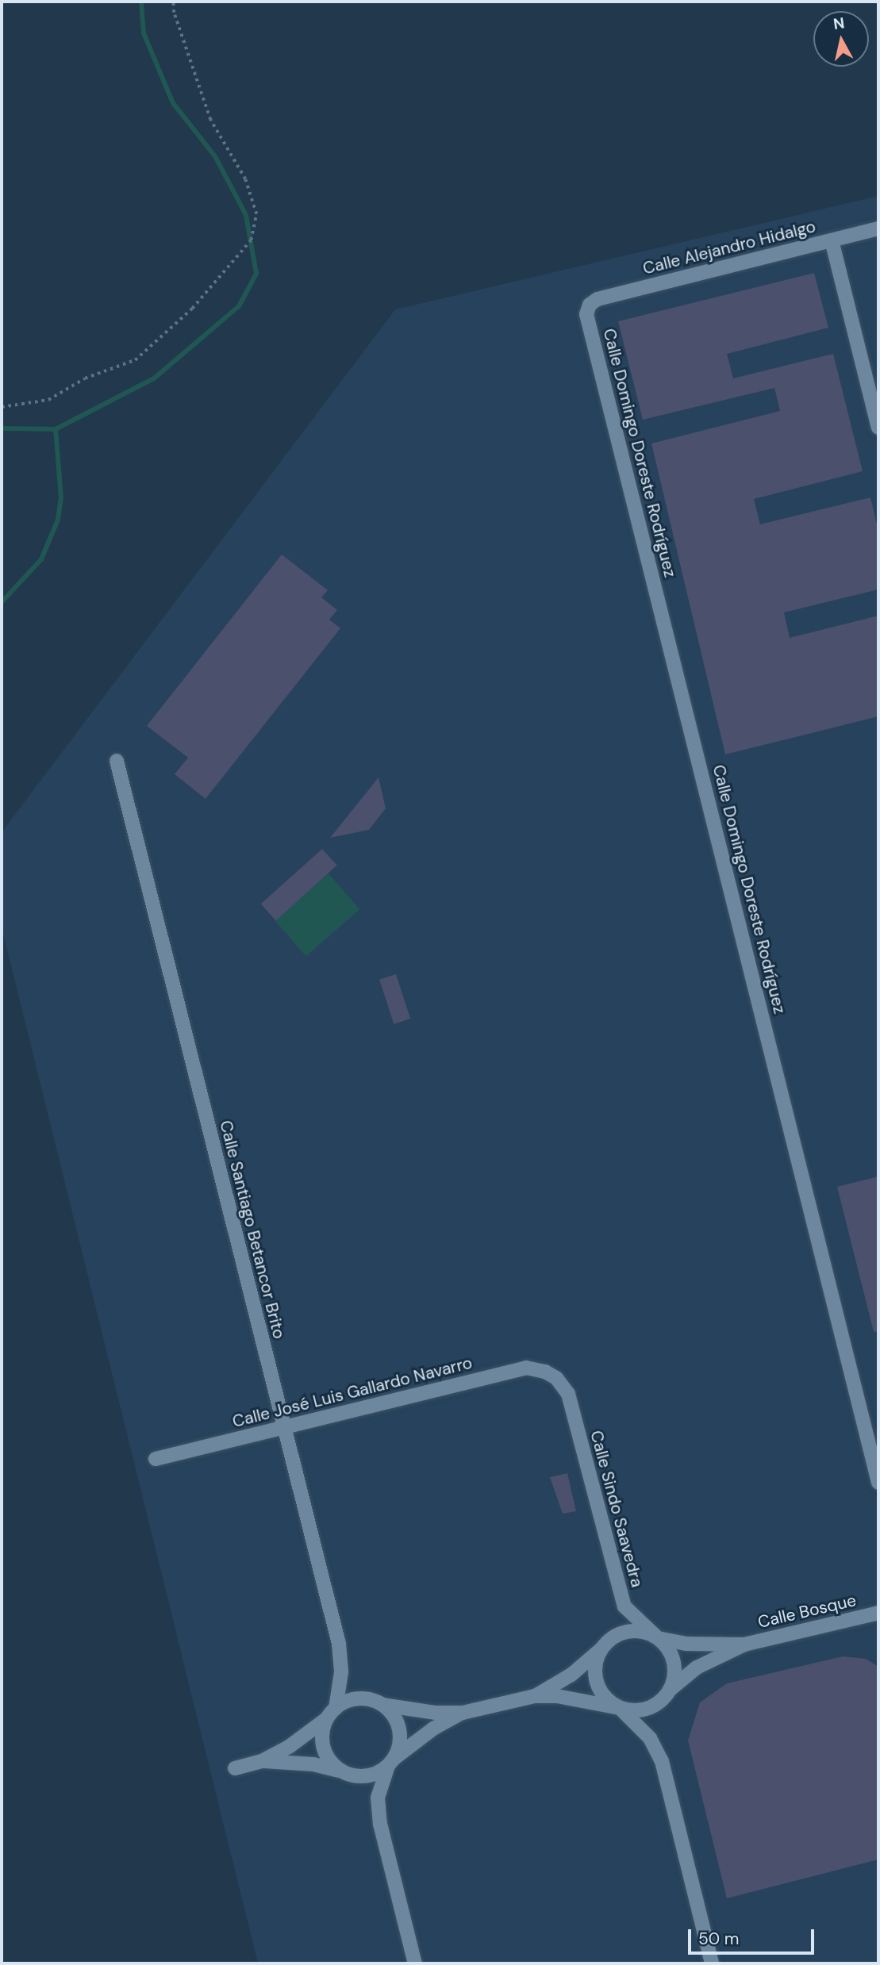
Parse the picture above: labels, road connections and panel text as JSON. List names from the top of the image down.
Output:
{
  "streets": {
    "street": [
      "Calle Alejandro Hidalgo",
      "Calle Domingo Doreste Rodríguez",
      "Calle Santiago Betancor Brito",
      "Calle José Luis Gallardo Navarro",
      "Calle Sindo Saavedra",
      "Calle Bosque"
    ]
  },
  "crossings": [
    ["Calle Alejandro Hidalgo", "Calle Domingo Doreste Rodríguez"],
    ["Calle Santiago Betancor Brito", "Calle José Luis Gallardo Navarro"],
    ["Calle José Luis Gallardo Navarro", "Calle Sindo Saavedra"],
    ["Calle Sindo Saavedra", "Calle Bosque"]
  ],
  "scale_bar": "50 m",
  "north": "top"
}
